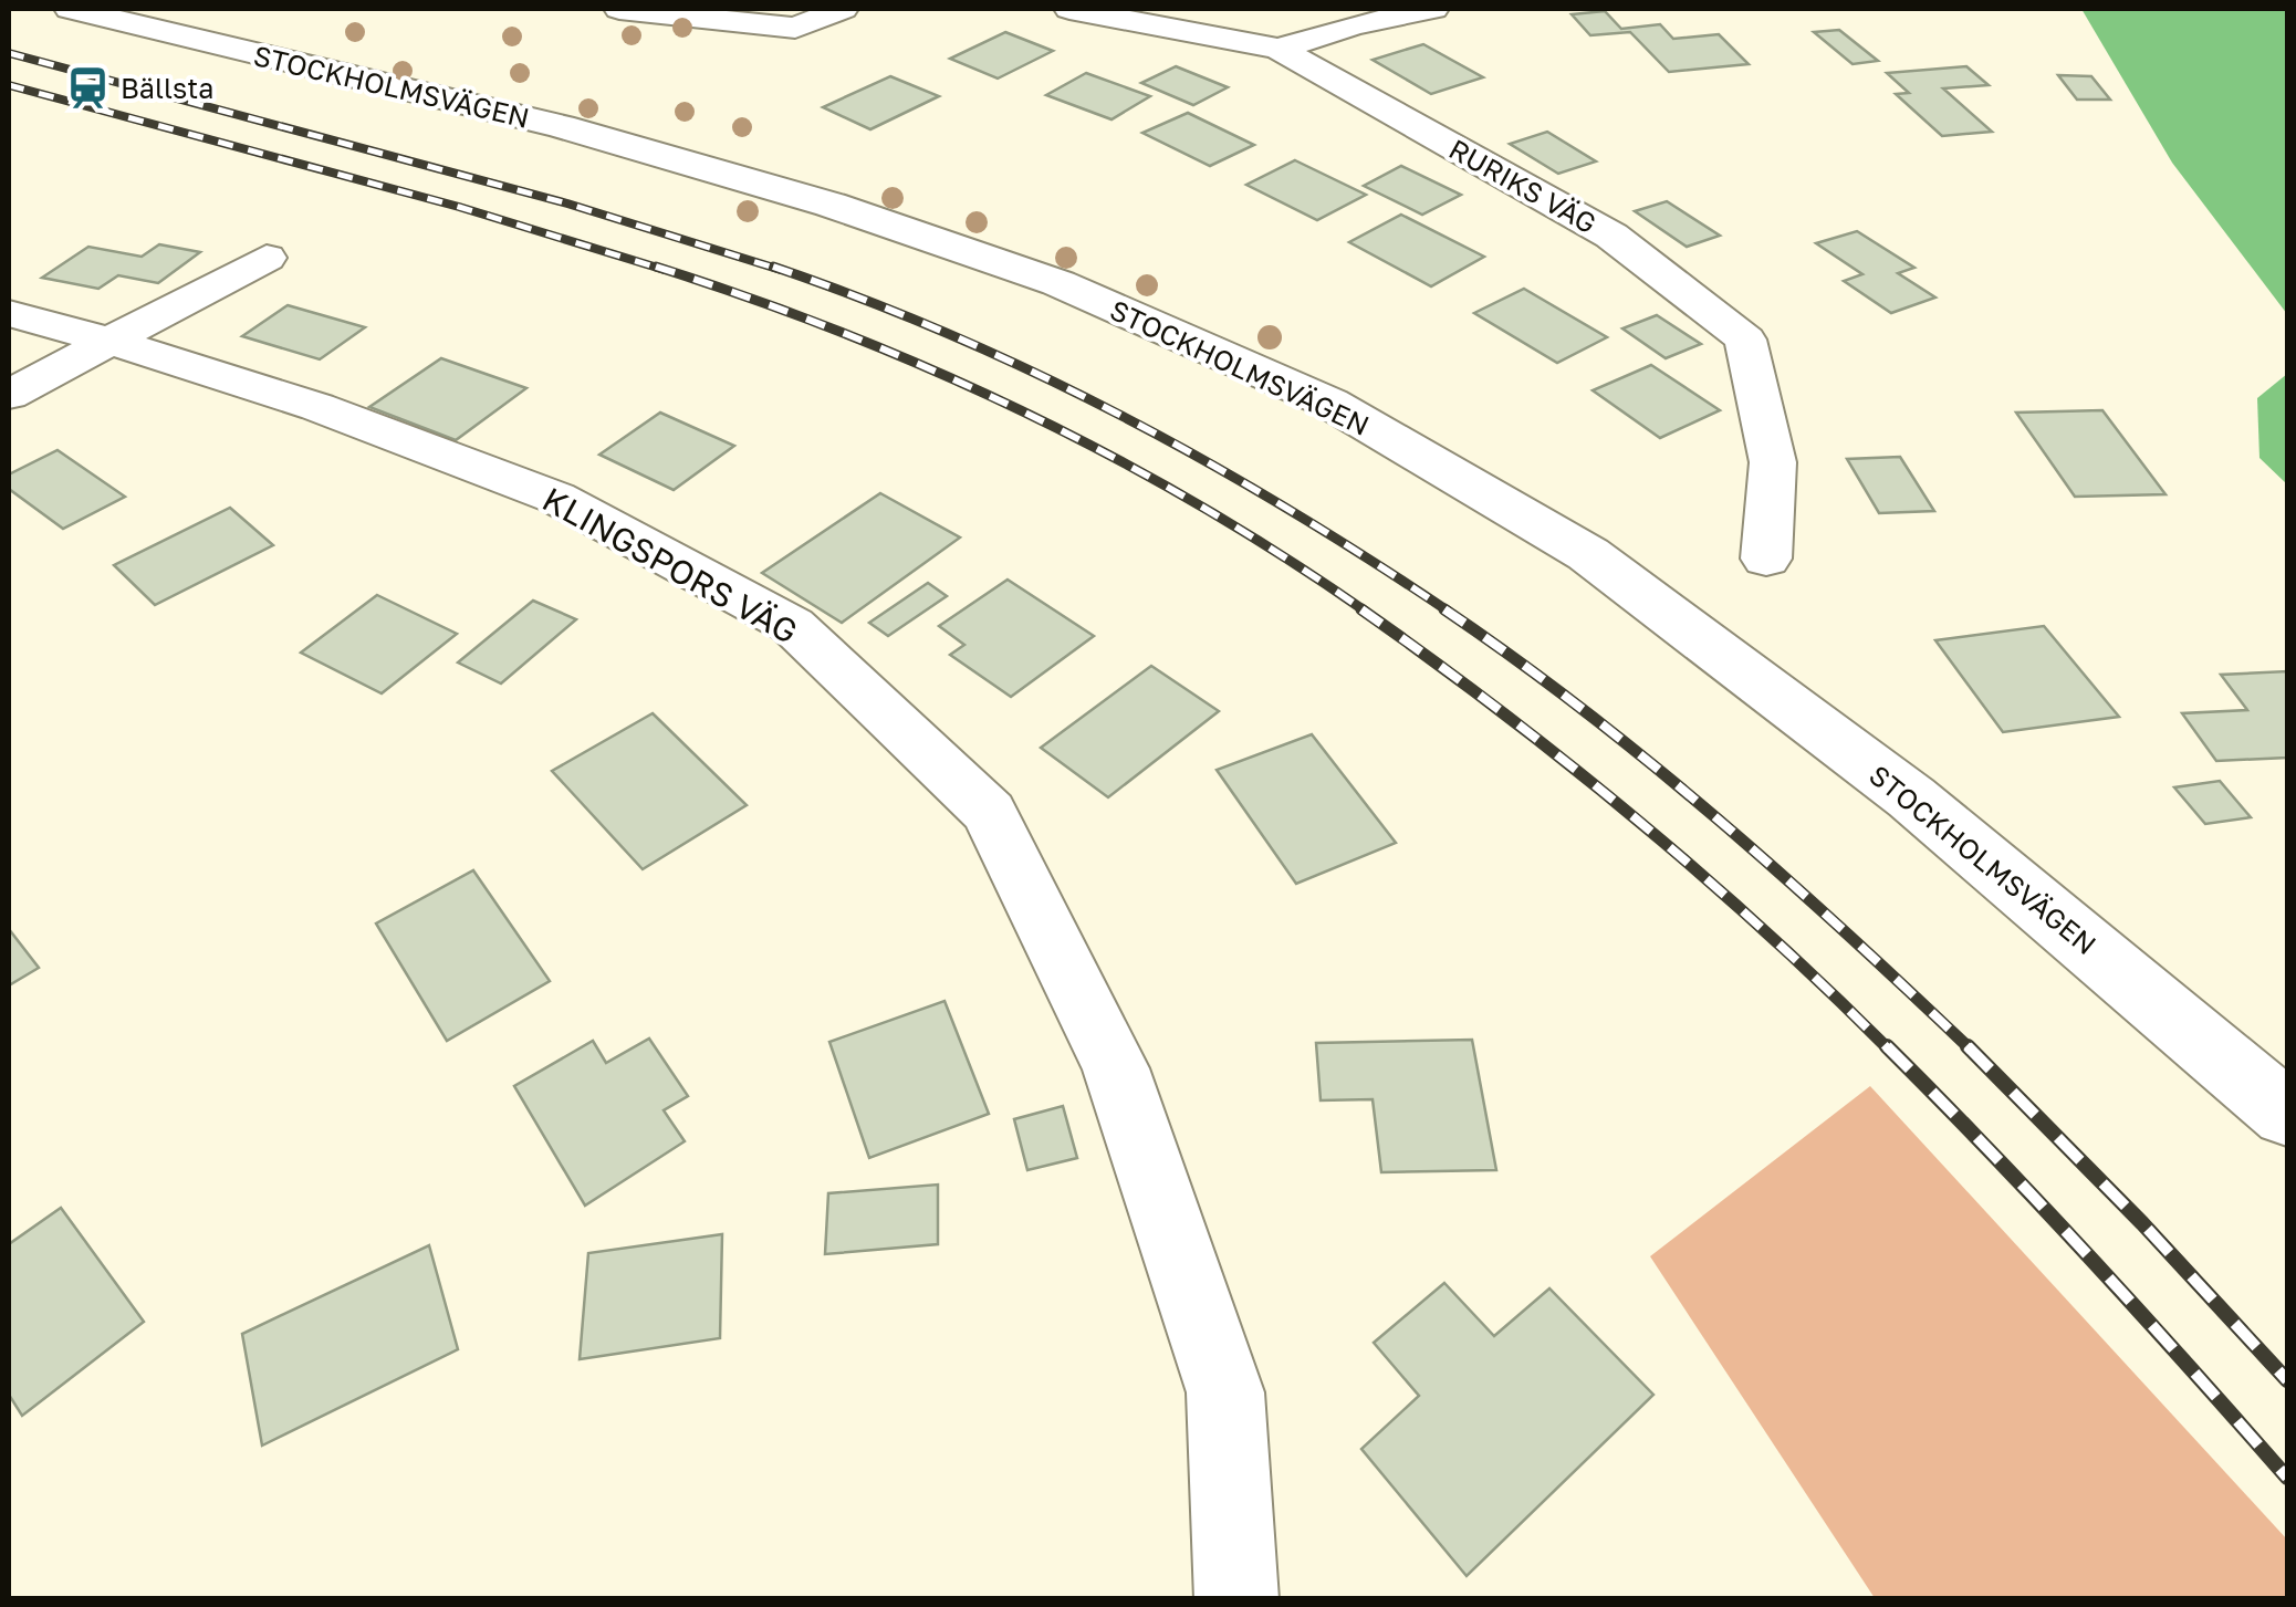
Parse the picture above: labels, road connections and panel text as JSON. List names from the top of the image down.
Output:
{
  "streets": {
    "main road": ["STOCKHOLMSVÄGEN"],
    "street": ["RURIKS VÄG", "KLINGSPORS VÄG"]
  },
  "places": {
    "station": ["Bällsta"]
  }
}
